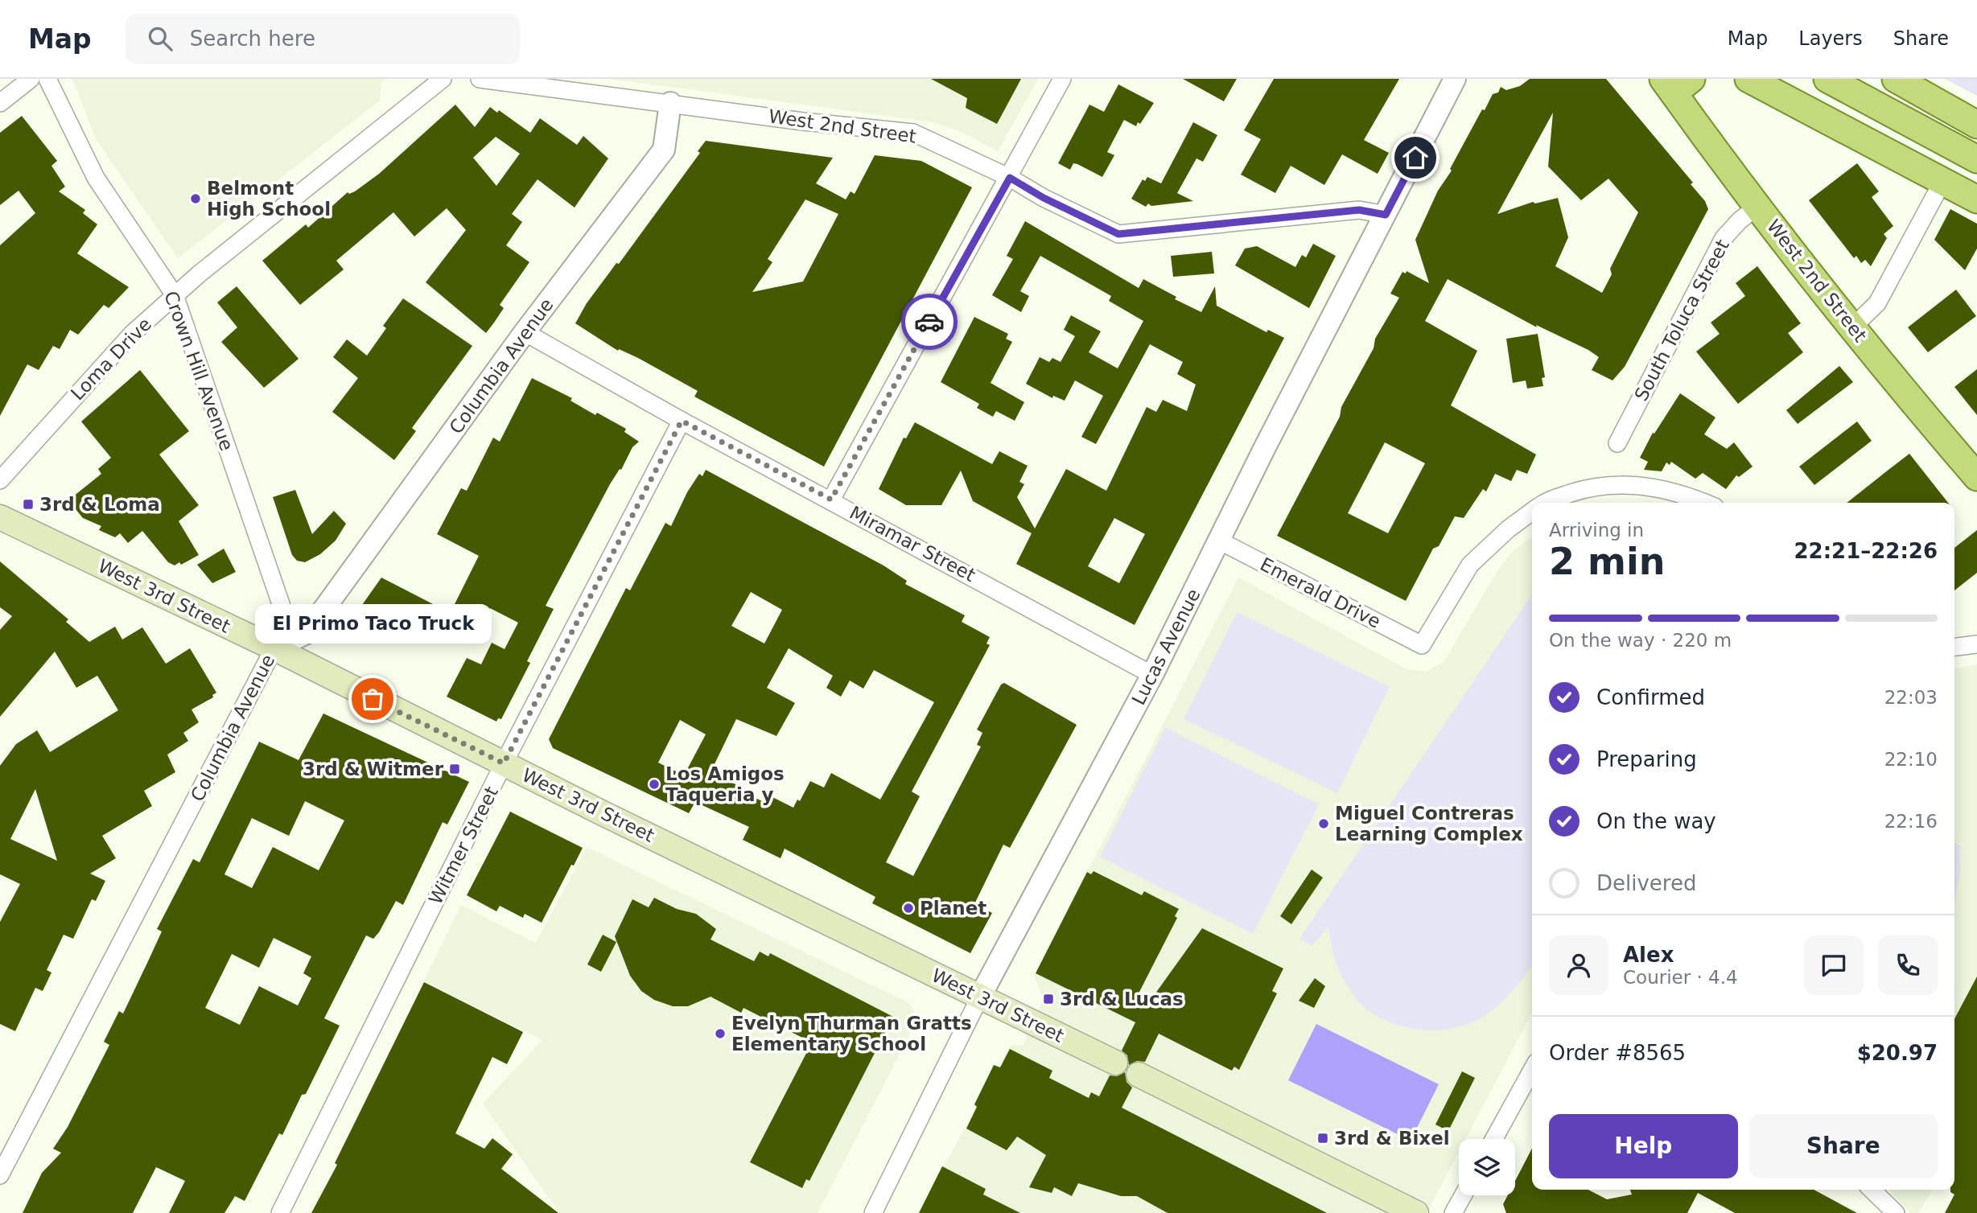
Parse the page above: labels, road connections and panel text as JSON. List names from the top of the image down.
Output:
{
  "streets": {
    "main road": ["West 2nd Street", "West 3rd Street"],
    "street": [
      "South Toluca Street",
      "Loma Drive",
      "Columbia Avenue",
      "Crown Hill Avenue",
      "Miramar Street",
      "Emerald Drive",
      "Lucas Avenue",
      "Witmer Street"
    ]
  },
  "crossings": [
    ["West 2nd Street", "South Toluca Street"],
    ["West 2nd Street", "Columbia Avenue"],
    ["West 2nd Street", "Lucas Avenue"],
    ["Loma Drive", "Crown Hill Avenue"],
    ["Columbia Avenue", "Crown Hill Avenue"],
    ["Columbia Avenue", "Miramar Street"],
    ["Columbia Avenue", "West 3rd Street"],
    ["Crown Hill Avenue", "West 3rd Street"],
    ["Miramar Street", "Lucas Avenue"],
    ["Miramar Street", "Witmer Street"],
    ["Emerald Drive", "Lucas Avenue"],
    ["West 3rd Street", "Lucas Avenue"],
    ["West 3rd Street", "Witmer Street"]
  ],
  "places": {
    "other": [
      "Belmont High School",
      "El Primo Taco Truck",
      "Los Amigos Taqueria y",
      "Miguel Contreras Learning Complex",
      "Planet",
      "Evelyn Thurman Gratts Elementary School"
    ],
    "transit": [
      "3rd & Loma",
      "3rd & Witmer",
      "3rd & Lucas",
      "3rd & Bixel"
    ]
  },
  "page": {
    "header": "Map",
    "search": "Search here",
    "nav": ["Map", "Layers", "Share"],
    "heading": ["2 min", "Arriving in", "22:21–22:26"],
    "panel": [
      "Alex",
      "Courier · 4.4",
      "Order #8565",
      "$20.97"
    ],
    "bar": "On the way · 220 m",
    "bubble": "El Primo Taco Truck",
    "list": [
      ["Confirmed", "22:03"],
      ["Preparing", "22:10"],
      ["On the way", "22:16"],
      "Delivered"
    ],
    "buttons": ["Help", "Share"]
  }
}
